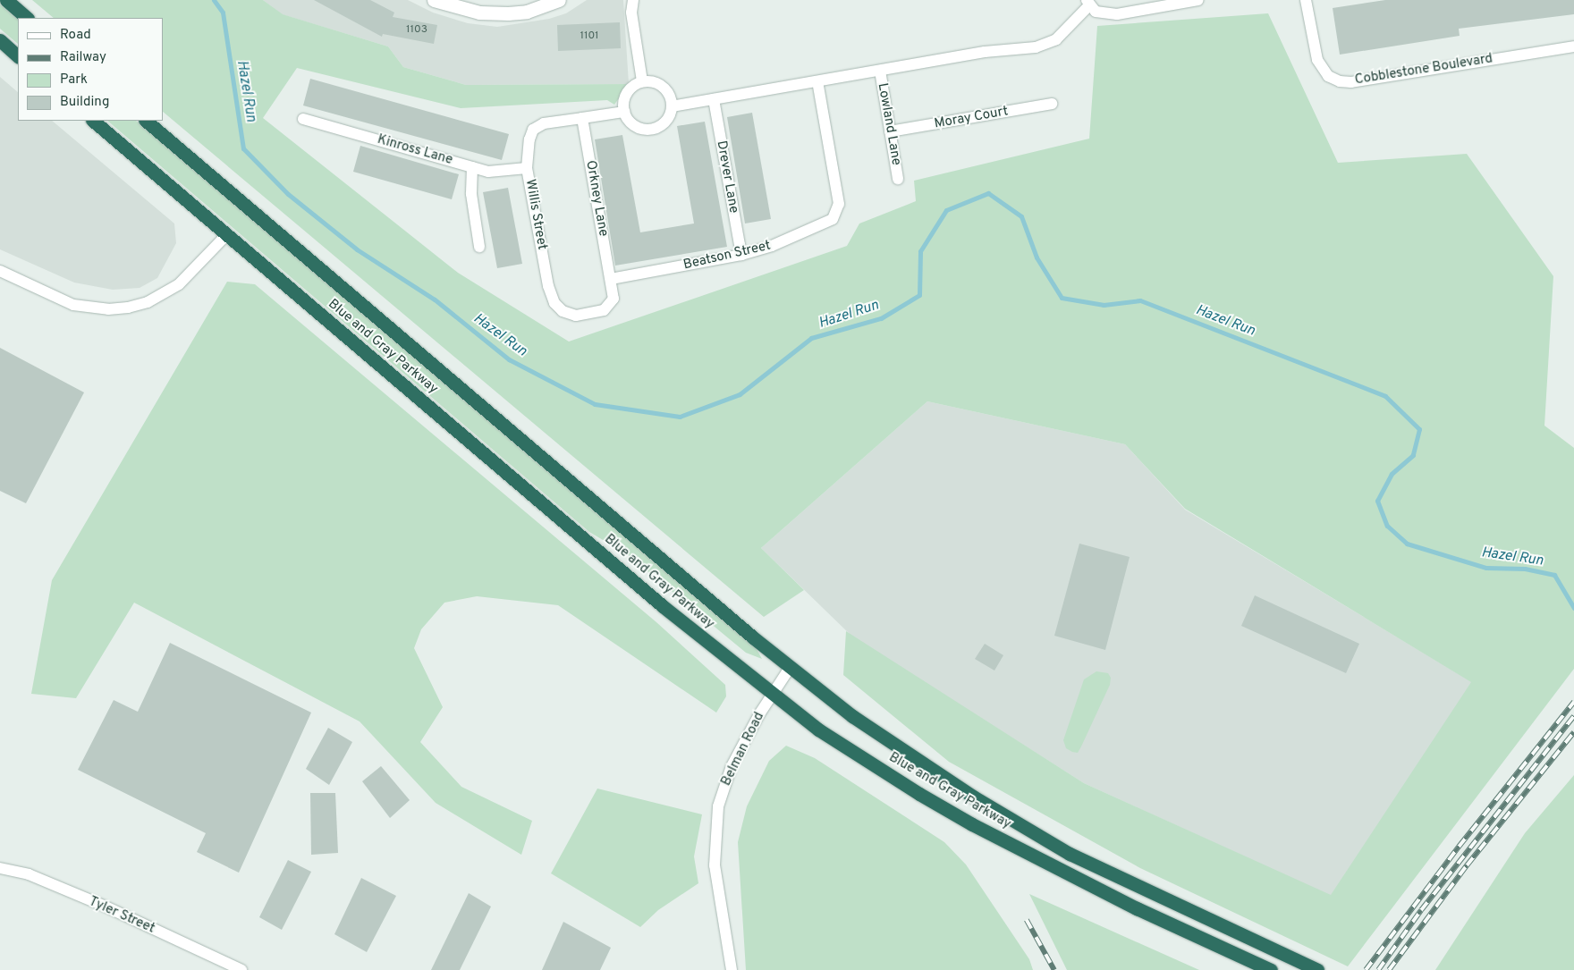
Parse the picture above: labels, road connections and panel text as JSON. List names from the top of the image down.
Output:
{
  "streets": {
    "highway": ["Blue and Gray Parkway"],
    "street": [
      "Cobblestone Boulevard",
      "Moray Court",
      "Lowland Lane",
      "Kinross Lane",
      "Drever Lane",
      "Orkney Lane",
      "Willis Street",
      "Beatson Street",
      "Belman Road",
      "Tyler Street"
    ]
  },
  "crossings": [
    ["Moray Court", "Lowland Lane"],
    ["Kinross Lane", "Willis Street"],
    ["Drever Lane", "Beatson Street"],
    ["Orkney Lane", "Willis Street"],
    ["Orkney Lane", "Beatson Street"],
    ["Willis Street", "Beatson Street"],
    ["Blue and Gray Parkway", "Belman Road"]
  ],
  "water": ["Hazel Run"],
  "house_numbers": ["1103", "1101"],
  "legend": [
    "Road",
    "Railway",
    "Park",
    "Building"
  ]
}
